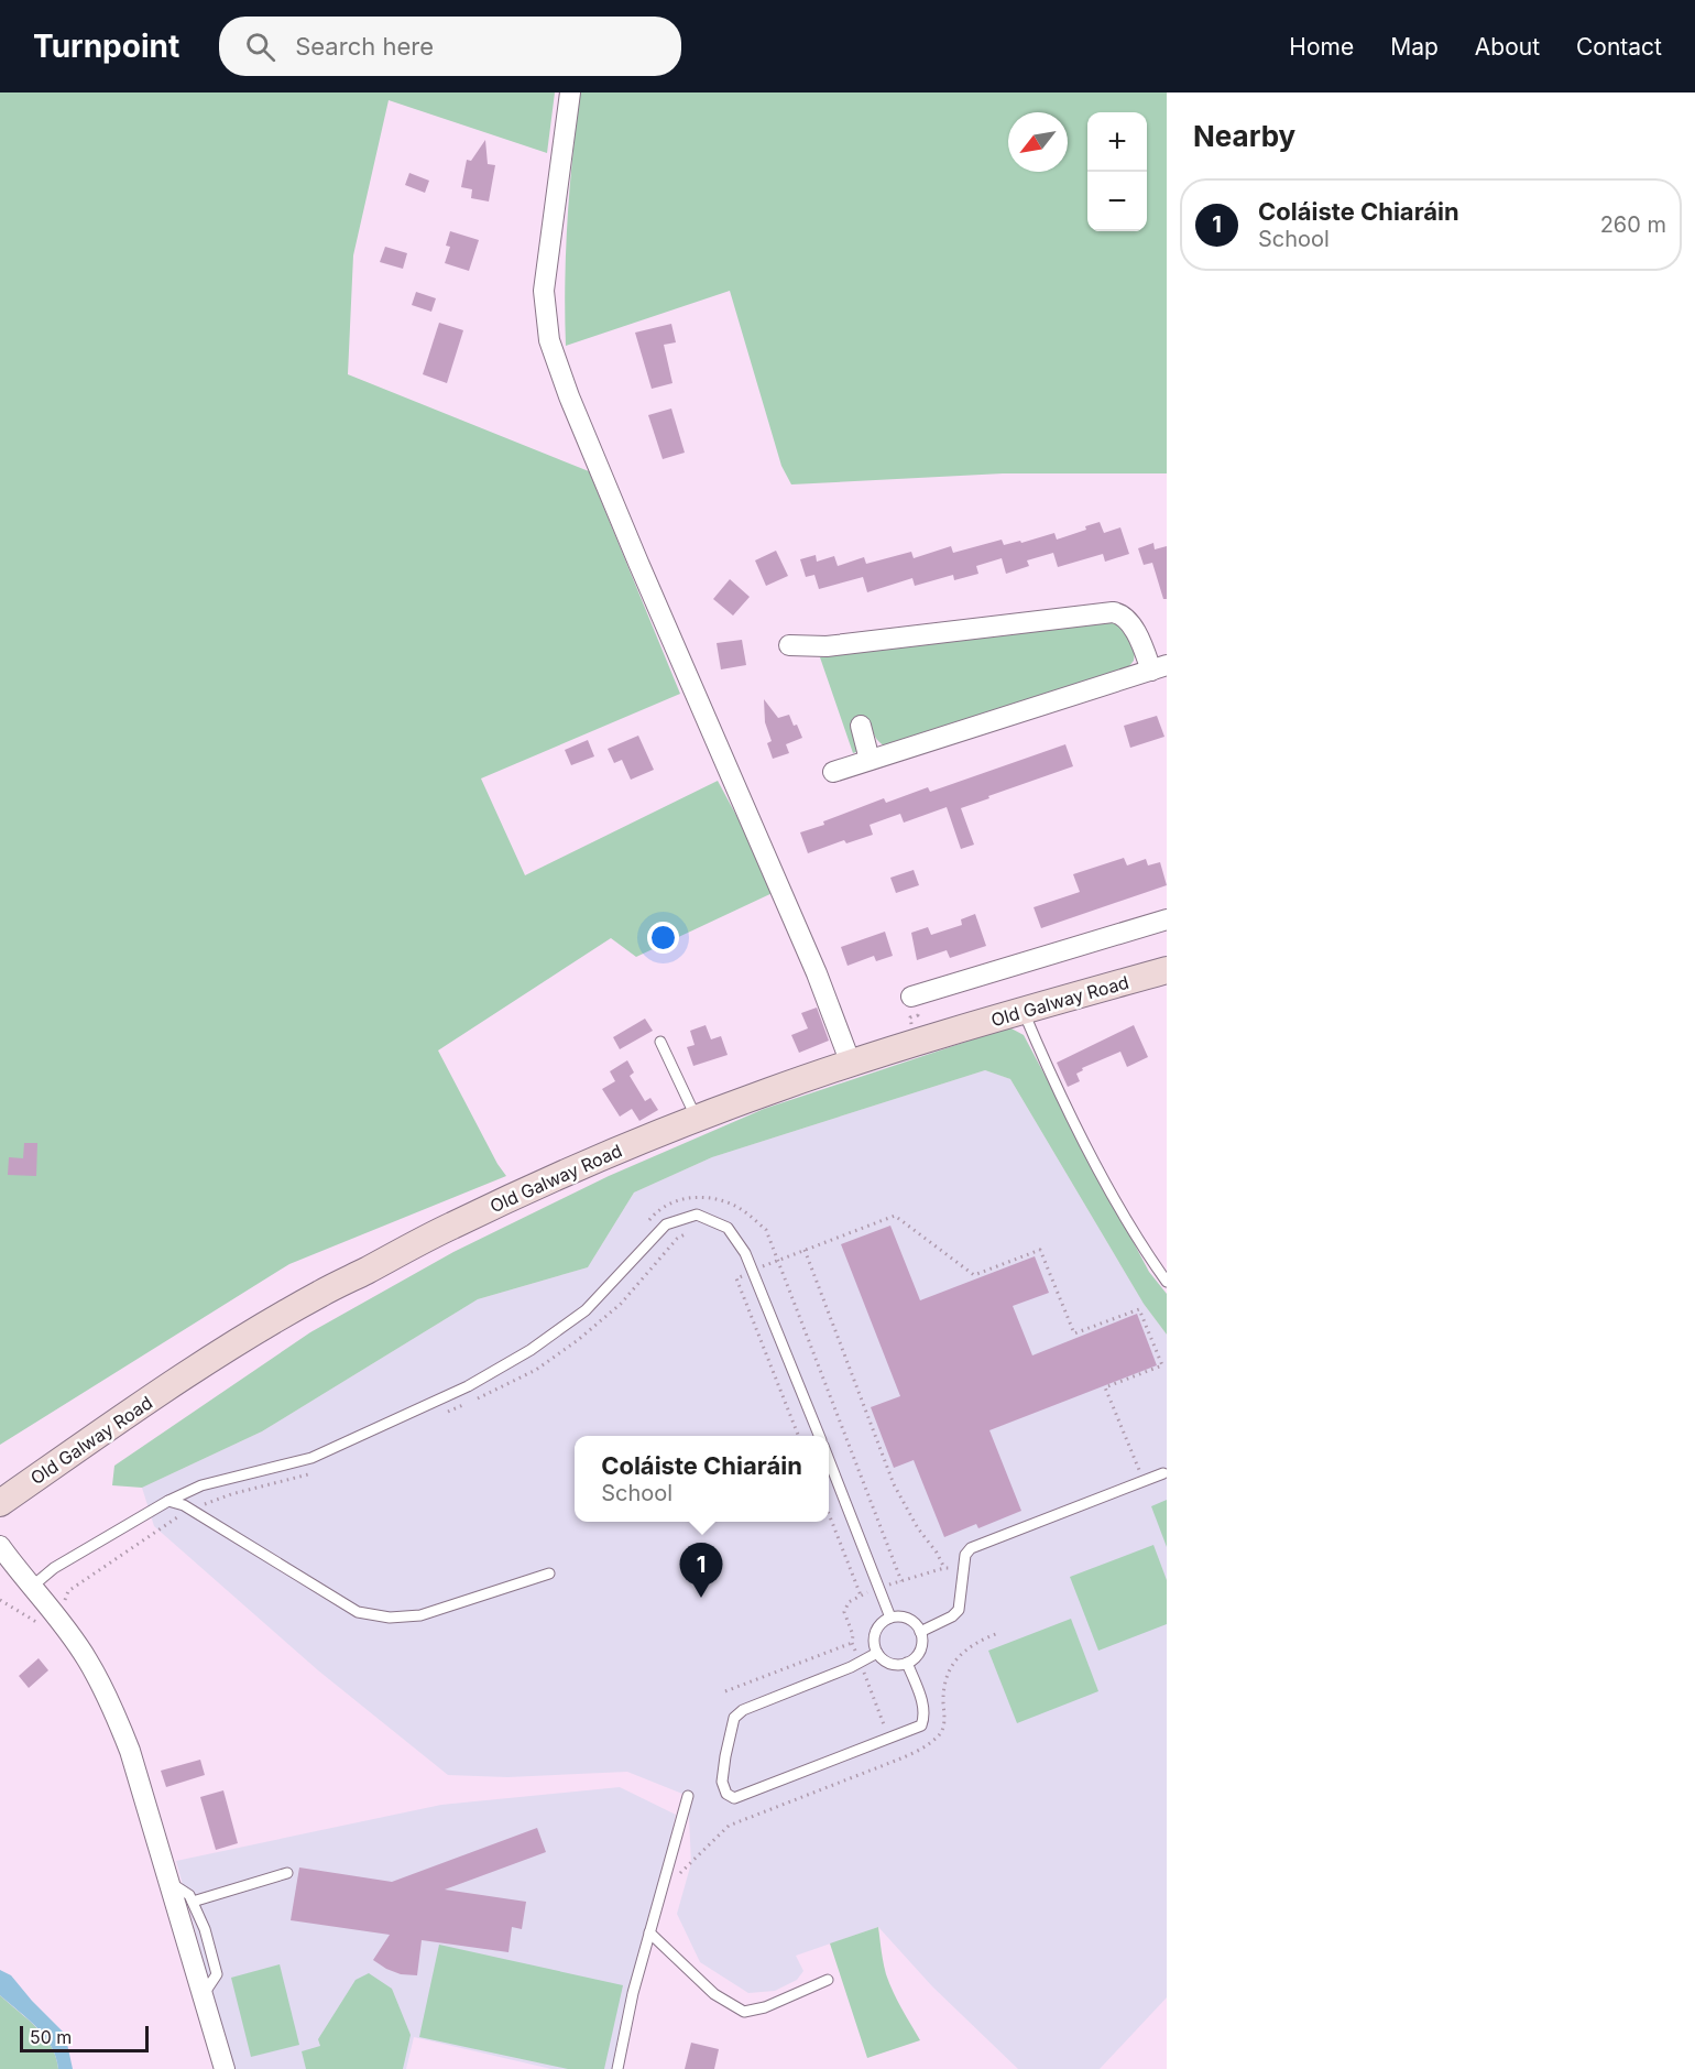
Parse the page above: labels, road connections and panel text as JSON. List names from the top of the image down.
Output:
{
  "streets": {
    "main road": ["Old Galway Road"]
  },
  "scale_bar": "50 m",
  "north": "bottom left",
  "page": {
    "header": "Turnpoint",
    "search": "Search here",
    "nav": [
      "Home",
      "Map",
      "About",
      "Contact"
    ],
    "heading": "Nearby",
    "map_buttons": ["+", "−"],
    "list": [
      {
        "mark": "1",
        "name": "Coláiste Chiaráin",
        "note": "School",
        "value": "260 m"
      }
    ],
    "popup": ["Coláiste Chiaráin", "School"],
    "pins": "1",
    "scale": "50 m"
  }
}
